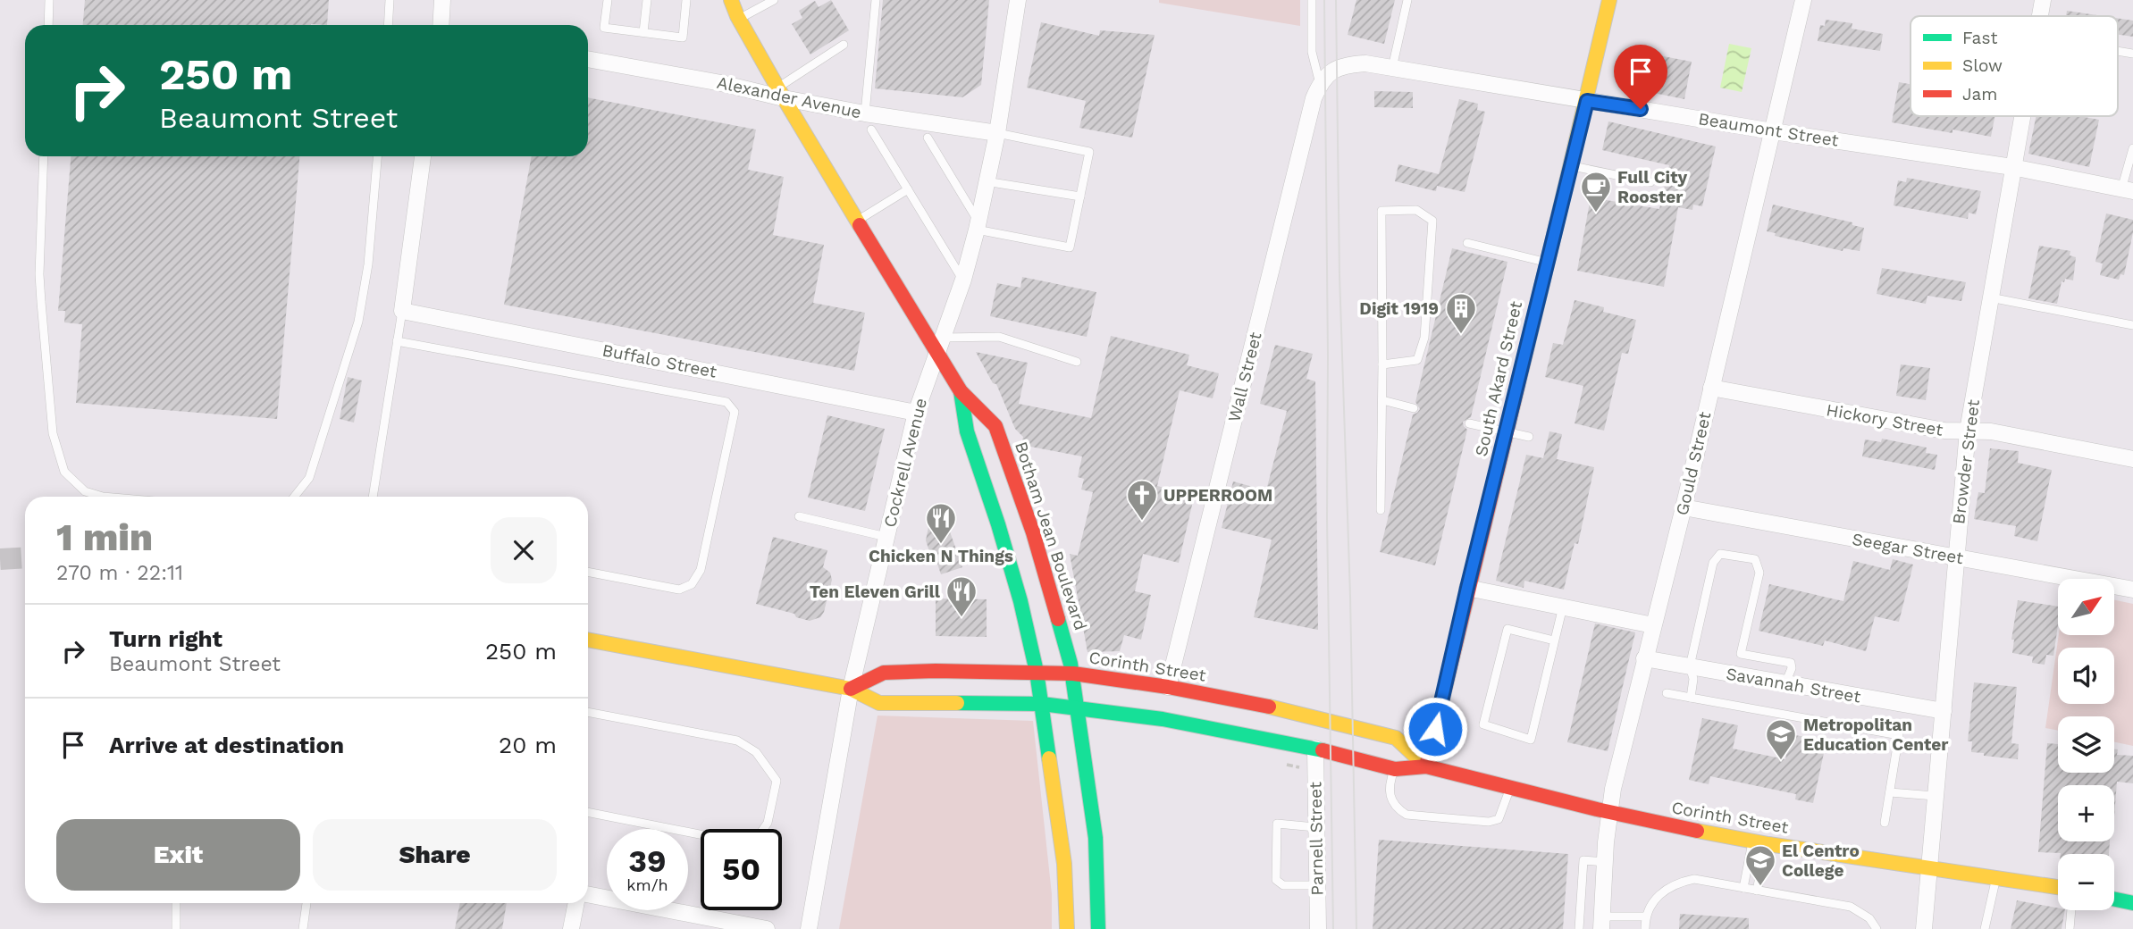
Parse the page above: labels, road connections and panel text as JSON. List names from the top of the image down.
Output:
{
  "streets": {
    "main road": ["South Akard Street", "Botham Jean Boulevard", "Corinth Street"],
    "street": [
      "Alexander Avenue",
      "Beaumont Street",
      "Buffalo Street",
      "Wall Street",
      "Hickory Street",
      "Browder Street",
      "Cockrell Avenue",
      "Gould Street",
      "Seegar Street",
      "Savannah Street",
      "Parnell Street"
    ]
  },
  "crossings": [
    ["Alexander Avenue", "Cockrell Avenue"],
    ["Alexander Avenue", "Botham Jean Boulevard"],
    ["Beaumont Street", "Wall Street"],
    ["Beaumont Street", "South Akard Street"],
    ["Beaumont Street", "Browder Street"],
    ["Beaumont Street", "Gould Street"],
    ["Buffalo Street", "Cockrell Avenue"],
    ["Wall Street", "Corinth Street"],
    ["South Akard Street", "Corinth Street"],
    ["Hickory Street", "Browder Street"],
    ["Hickory Street", "Gould Street"],
    ["Browder Street", "Seegar Street"],
    ["Browder Street", "Corinth Street"],
    ["Browder Street", "Savannah Street"],
    ["Cockrell Avenue", "Botham Jean Boulevard"],
    ["Cockrell Avenue", "Corinth Street"],
    ["Gould Street", "Seegar Street"],
    ["Gould Street", "Corinth Street"],
    ["Gould Street", "Savannah Street"],
    ["Botham Jean Boulevard", "Corinth Street"],
    ["Corinth Street", "Parnell Street"]
  ],
  "places": {
    "cafe": ["Full City Rooster"],
    "building": ["Digit 1919"],
    "church": ["UPPERROOM"],
    "restaurant": ["Chicken N Things", "Ten Eleven Grill"],
    "school or university": ["Metropolitan Education Center", "El Centro College"]
  },
  "legend": ["Fast", "Slow", "Jam"],
  "north": "top right",
  "page": {
    "turn": ["250 m", "Beaumont Street"],
    "heading": ["1 min", "270 m · 22:11"],
    "map_buttons": ["+", "−"],
    "list": [
      {
        "name": "Turn right",
        "note": "Beaumont Street",
        "value": "250 m"
      },
      {
        "name": "Arrive at destination",
        "value": "20 m"
      }
    ],
    "buttons": ["Exit", "Share"],
    "speed": "39 km/h",
    "limit": "50"
  }
}
